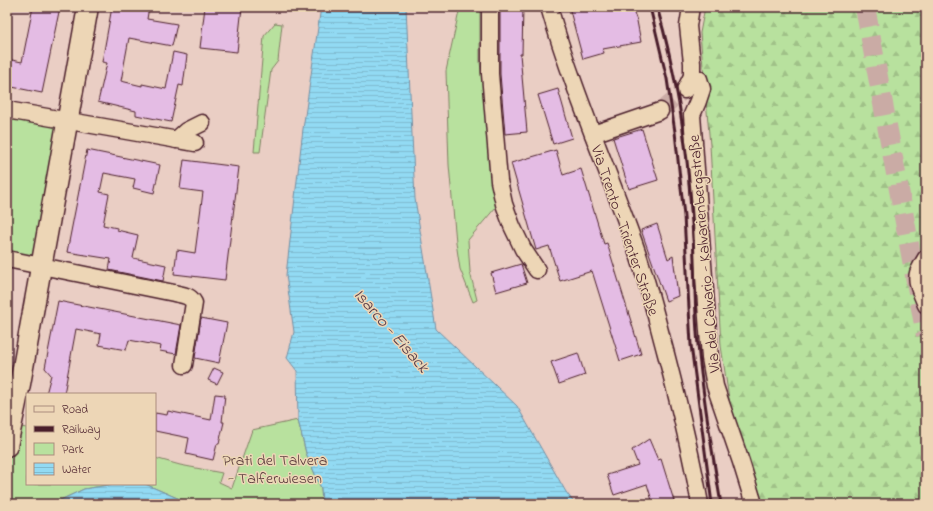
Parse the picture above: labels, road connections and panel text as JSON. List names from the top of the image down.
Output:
{
  "streets": {
    "street": ["Via Trento - Trienter Straße", "Via del Calvario - Kalvarienbergstraße"]
  },
  "water": ["Isarco - Eisack"],
  "parks": ["Prati del Talvera - Talferwiesen"],
  "legend": [
    "Road",
    "Railway",
    "Park",
    "Water"
  ]
}
